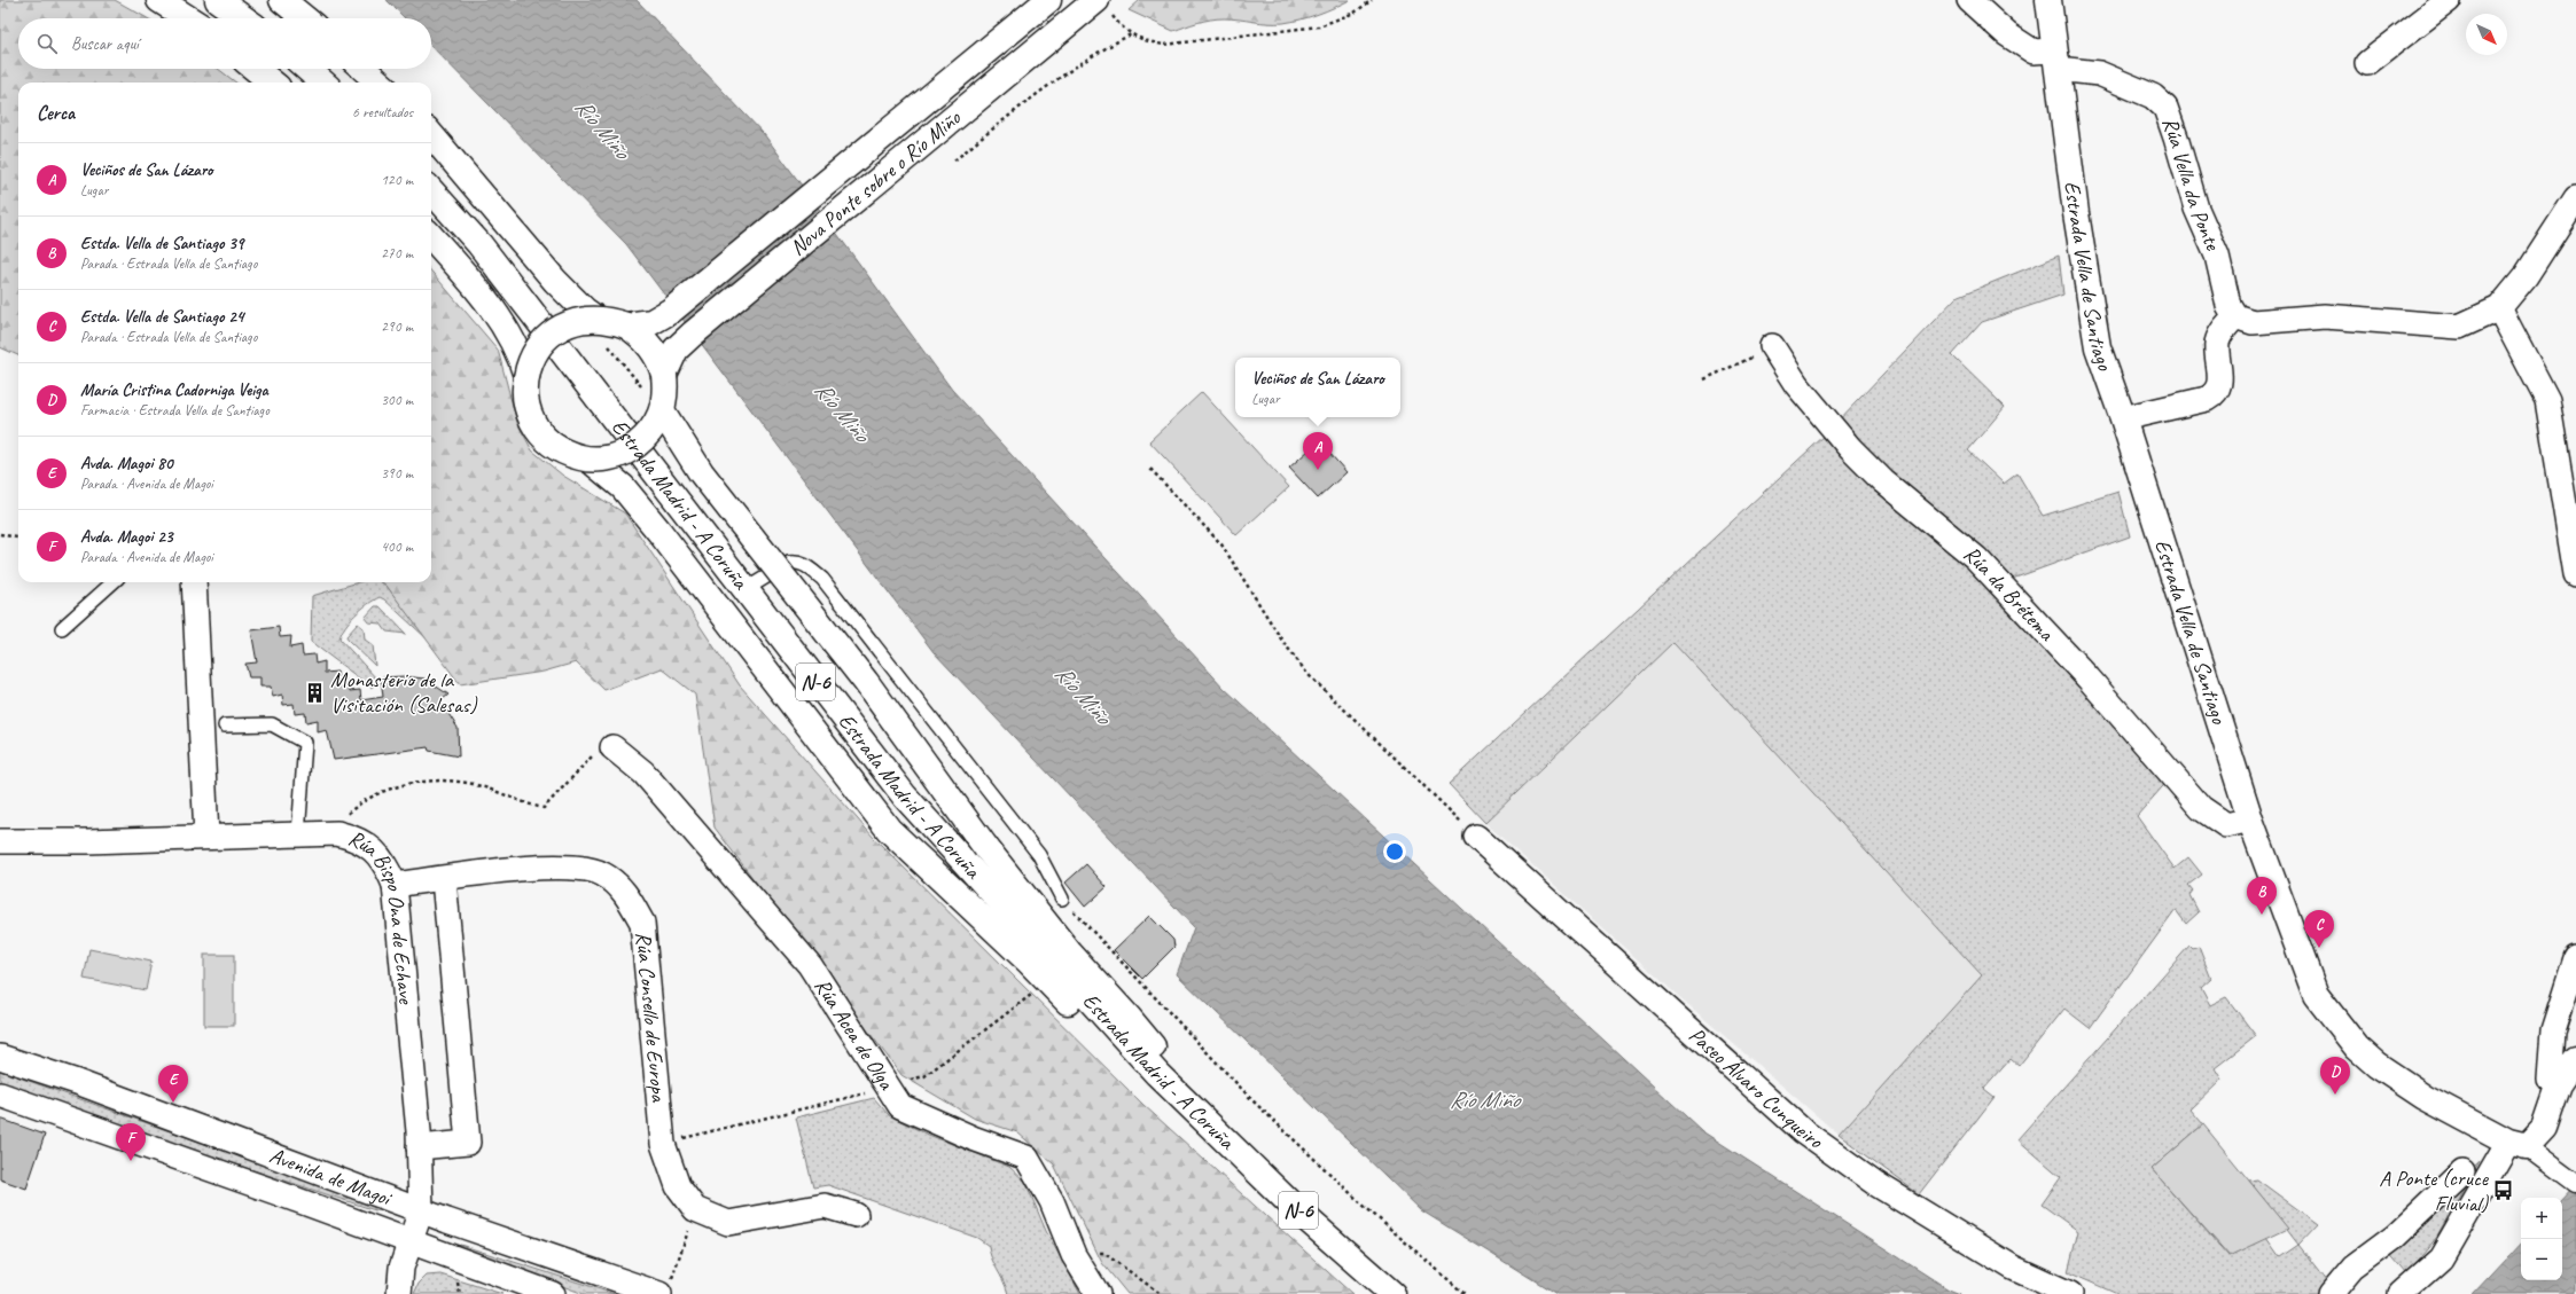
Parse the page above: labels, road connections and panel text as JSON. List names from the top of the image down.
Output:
{
  "streets": {
    "main road": [
      "Nova Ponte sobre o Río Miño",
      "Estrada Vella de Santiago",
      "Estrada Madrid - A Coruña",
      "N-6"
    ],
    "street": [
      "Rúa Vella da Ponte",
      "Rúa da Brétema",
      "Rúa Bispo Ona de Echave",
      "Rúa Consello de Europa",
      "Rúa Acea de Olga",
      "Paseo Álvaro Cunqueiro",
      "Avenida de Magoi"
    ]
  },
  "crossings": [
    ["Rúa Vella da Ponte", "Estrada Vella de Santiago"],
    ["Estrada Vella de Santiago", "Rúa da Brétema"],
    ["Rúa Bispo Ona de Echave", "Rúa Consello de Europa"],
    ["Rúa Bispo Ona de Echave", "Avenida de Magoi"]
  ],
  "water": ["Río Miño"],
  "places": {
    "building": ["Monasterio de la Visitación (Salesas)"],
    "bus stop": ["A Ponte (cruce Fluvial)"]
  },
  "north": "bottom right",
  "page": {
    "search": "Buscar aquí",
    "heading": ["Cerca", "6 resultados"],
    "list": [
      {
        "mark": "A",
        "name": "Veciños de San Lázaro",
        "note": "Lugar",
        "value": "120 m"
      },
      {
        "mark": "B",
        "name": "Estda. Vella de Santiago 39",
        "note": "Parada · Estrada Vella de Santiago",
        "value": "270 m"
      },
      {
        "mark": "C",
        "name": "Estda. Vella de Santiago 24",
        "note": "Parada · Estrada Vella de Santiago",
        "value": "290 m"
      },
      {
        "mark": "D",
        "name": "María Cristina Cadorniga Veiga",
        "note": "Farmacia · Estrada Vella de Santiago",
        "value": "300 m"
      },
      {
        "mark": "E",
        "name": "Avda. Magoi 80",
        "note": "Parada · Avenida de Magoi",
        "value": "390 m"
      },
      {
        "mark": "F",
        "name": "Avda. Magoi 23",
        "note": "Parada · Avenida de Magoi",
        "value": "400 m"
      }
    ],
    "popup": ["Veciños de San Lázaro", "Lugar"],
    "pins": [
      "A",
      "B",
      "C",
      "D",
      "E",
      "F"
    ],
    "map_buttons": ["+", "−"]
  }
}
